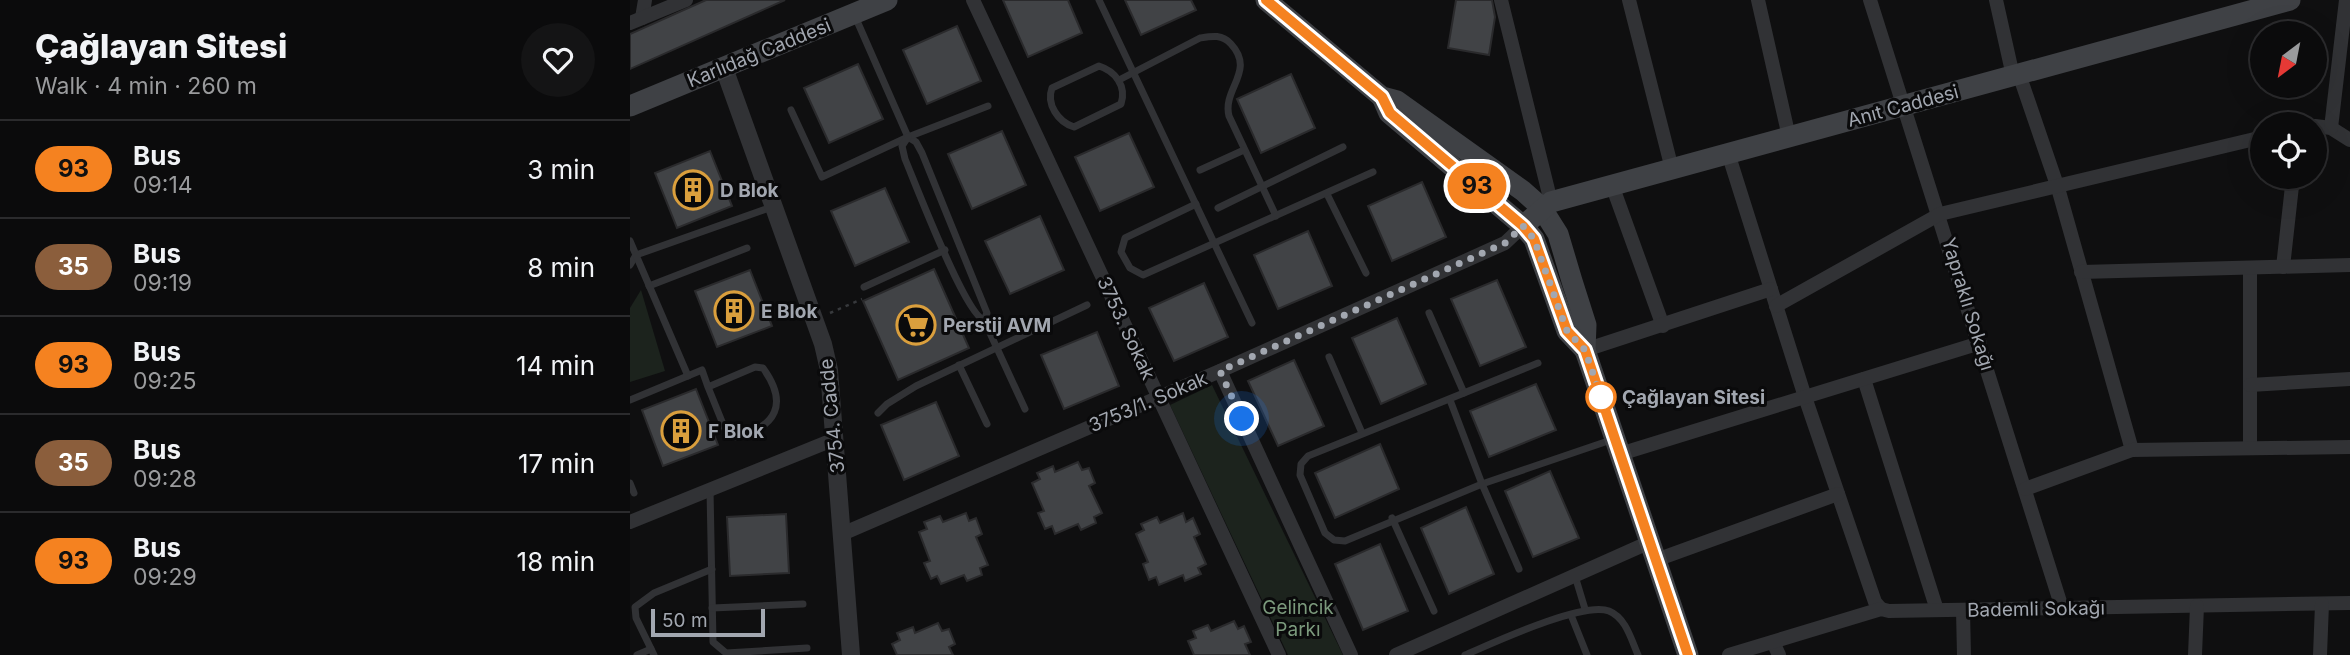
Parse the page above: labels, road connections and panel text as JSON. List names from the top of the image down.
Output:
{
  "streets": {
    "main road": ["Karlıdağ Caddesi", "Anıt Caddesi"],
    "street": [
      "Yapraklı Sokağı",
      "3753. Sokak",
      "3753/1. Sokak",
      "3754. Cadde",
      "Bademli Sokağı"
    ]
  },
  "crossings": [
    ["Karlıdağ Caddesi", "3754. Cadde"],
    ["Anıt Caddesi", "Yapraklı Sokağı"],
    ["Anıt Caddesi", "3753/1. Sokak"],
    ["Yapraklı Sokağı", "Bademli Sokağı"],
    ["3753. Sokak", "3753/1. Sokak"],
    ["3753/1. Sokak", "3754. Cadde"]
  ],
  "parks": ["Gelincik Parkı"],
  "places": {
    "building": ["D Blok", "E Blok", "F Blok"],
    "supermarket": ["Perstij AVM"],
    "other": ["Çağlayan Sitesi"]
  },
  "lines": ["bus line 93"],
  "scale_bar": "50 m",
  "north": "bottom left",
  "page": {
    "heading": ["Çağlayan Sitesi", "Walk · 4 min · 260 m"],
    "on_map": "93",
    "list": [
      {
        "mark": "93",
        "name": "Bus",
        "note": "09:14",
        "value": "3 min"
      },
      {
        "mark": "35",
        "name": "Bus",
        "note": "09:19",
        "value": "8 min"
      },
      {
        "mark": "93",
        "name": "Bus",
        "note": "09:25",
        "value": "14 min"
      },
      {
        "mark": "35",
        "name": "Bus",
        "note": "09:28",
        "value": "17 min"
      },
      {
        "mark": "93",
        "name": "Bus",
        "note": "09:29",
        "value": "18 min"
      }
    ],
    "scale": "50 m"
  }
}
